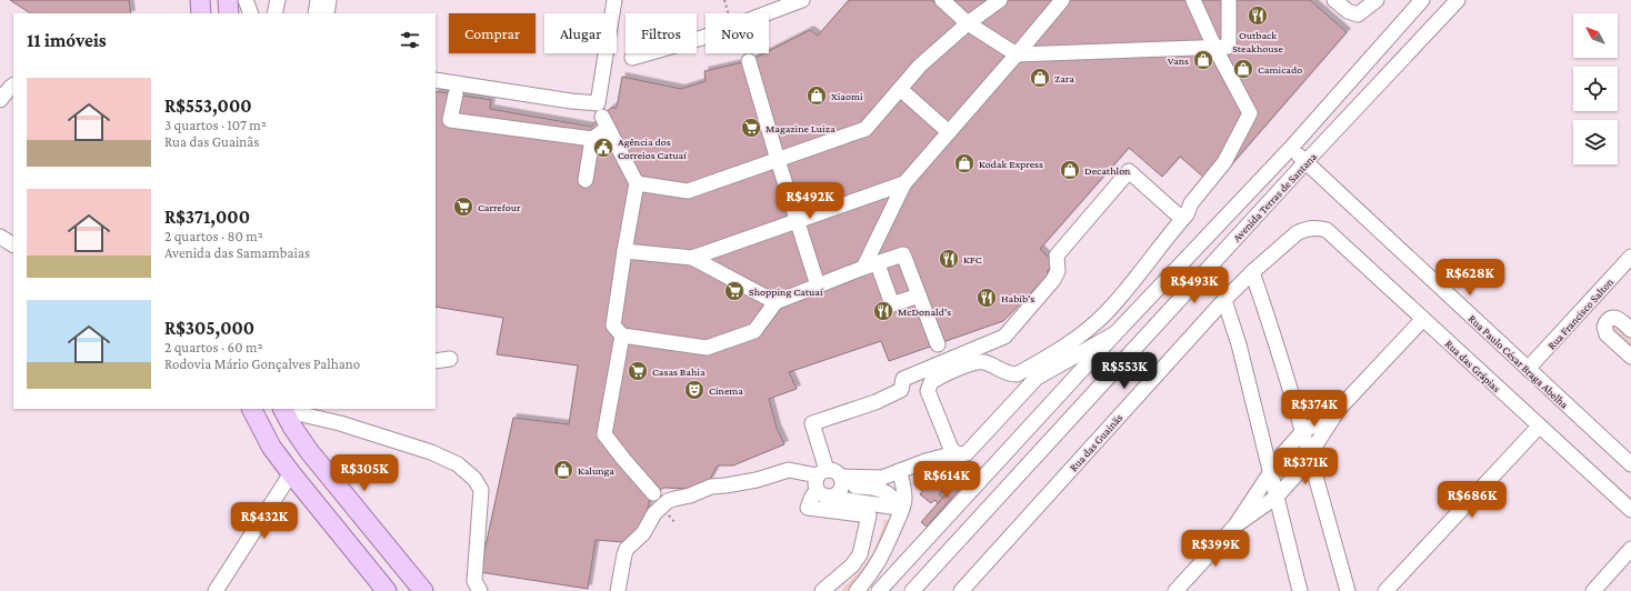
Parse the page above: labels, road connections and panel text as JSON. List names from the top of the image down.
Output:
{
  "streets": {
    "street": [
      "Avenida Terras de Santana",
      "Rua Francisco Salton",
      "Rua Paulo César Braga Abelha",
      "Rua das Grápias",
      "Rua das Guainãs"
    ]
  },
  "crossings": [
    ["Avenida Terras de Santana", "Rua Paulo César Braga Abelha"],
    ["Rua Francisco Salton", "Rua Paulo César Braga Abelha"],
    ["Rua das Grápias", "Rua das Guainãs"]
  ],
  "places": {
    "restaurant": [
      "Outback Steakhouse",
      "KFC",
      "Habib's",
      "McDonald's"
    ],
    "shop": [
      "Vans",
      "Camicado",
      "Zara",
      "Xiaomi",
      "Kodak Express",
      "Decathlon",
      "Kalunga"
    ],
    "supermarket": [
      "Magazine Luiza",
      "Carrefour",
      "Shopping Catuaí",
      "Casas Bahia"
    ],
    "public building": ["Agência dos Correios Catuaí"],
    "theatre": ["Cinema"]
  },
  "north": "top left",
  "page": {
    "chip": [
      "Comprar",
      "Alugar",
      "Filtros",
      "Novo"
    ],
    "heading": "11 imóveis",
    "list": [
      {
        "name": "R$553,000",
        "note": "3 quartos · 107 m² · Rua das Guainãs"
      },
      {
        "name": "R$371,000",
        "note": "2 quartos · 80 m² · Avenida das Samambaias"
      },
      {
        "name": "R$305,000",
        "note": "2 quartos · 60 m² · Rodovia Mário Gonçalves Palhano"
      }
    ],
    "price": [
      "R$492K",
      "R$628K",
      "R$493K",
      "R$553K",
      "R$374K",
      "R$371K",
      "R$305K",
      "R$614K",
      "R$686K",
      "R$432K",
      "R$399K"
    ]
  }
}
